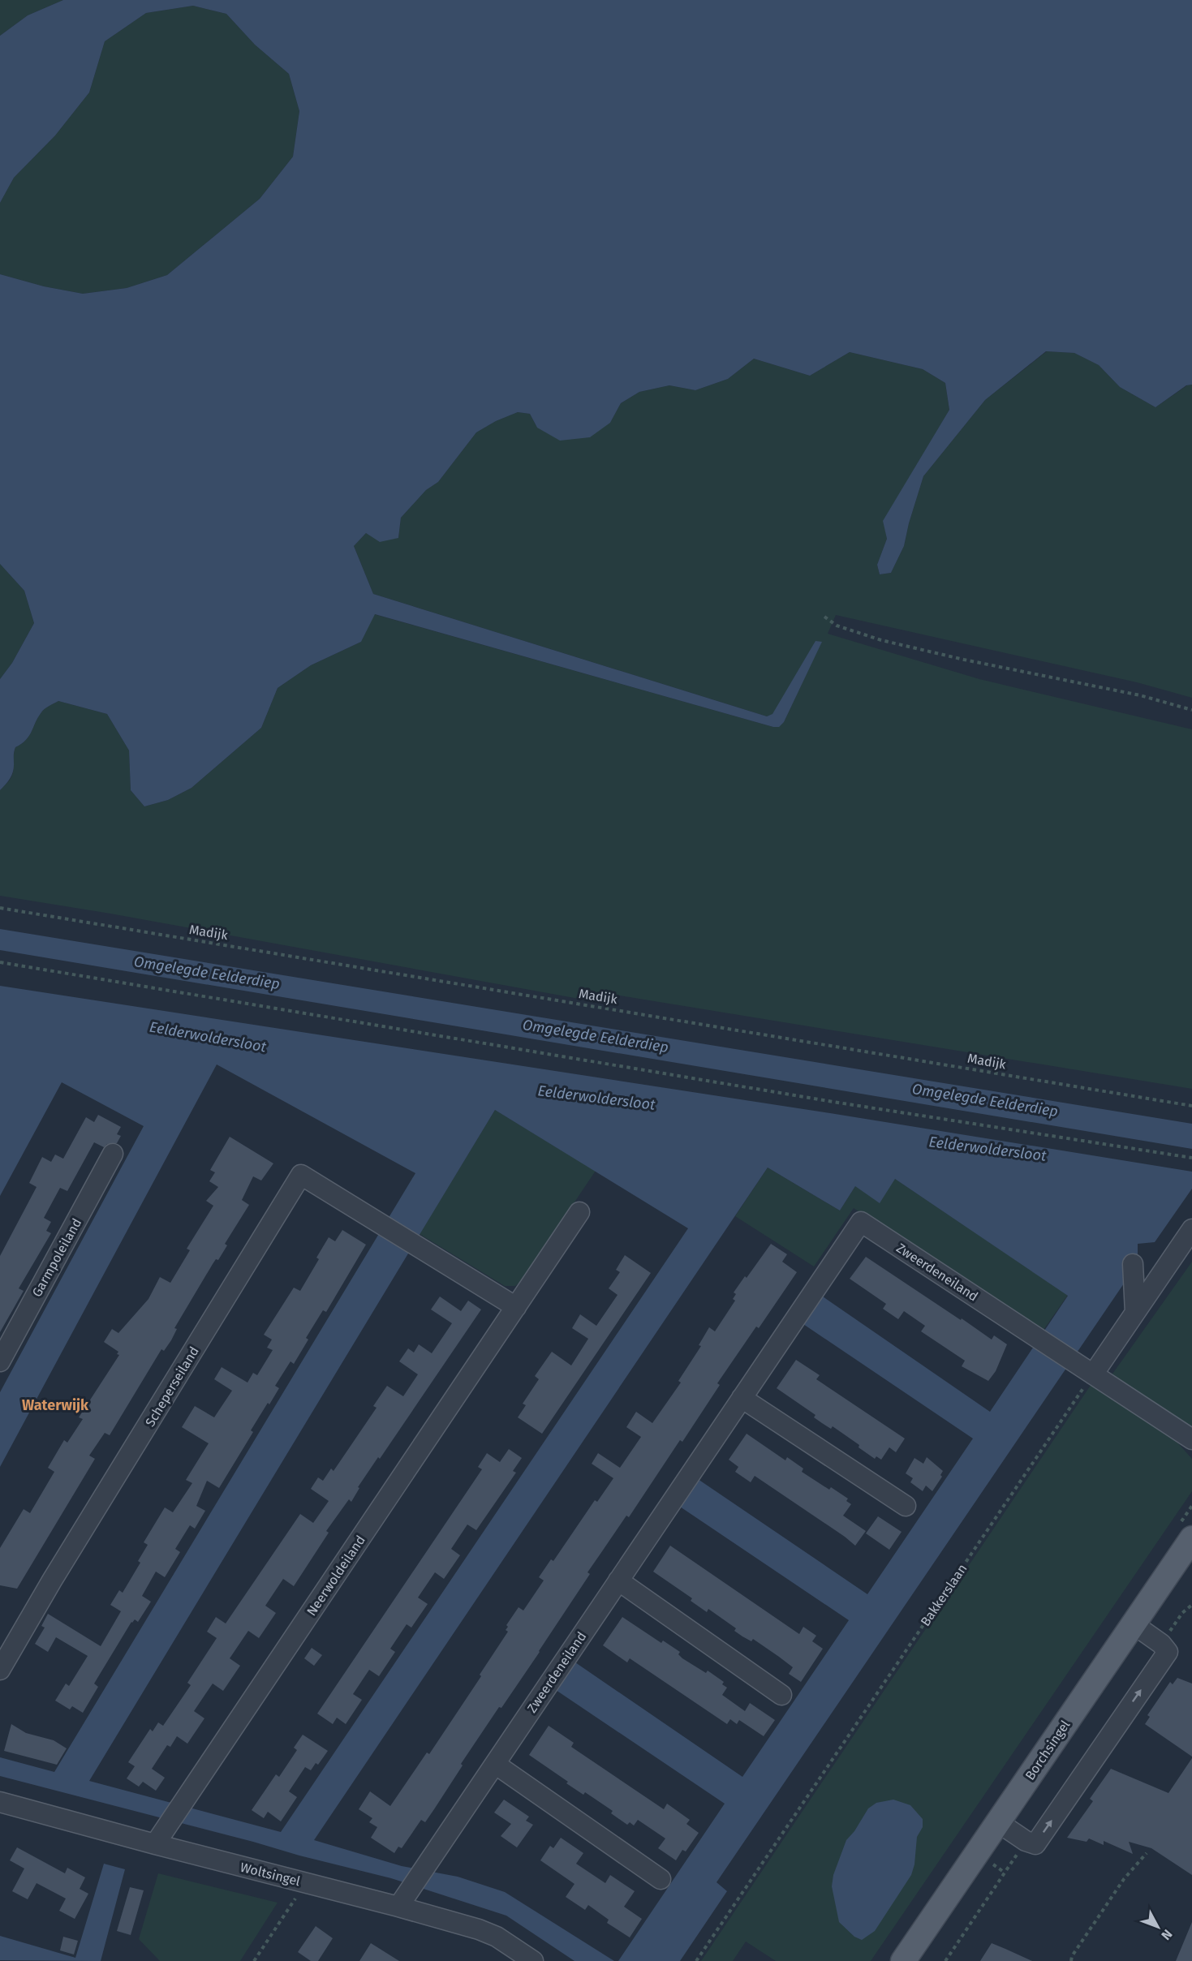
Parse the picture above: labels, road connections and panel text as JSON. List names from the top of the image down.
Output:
{
  "streets": {
    "main road": ["Borchsingel"],
    "street": [
      "Garmpoleiland",
      "Zweerdeneiland",
      "Scheperseiland",
      "Neerwoldeiland",
      "Woltsingel"
    ],
    "path": ["Madijk", "Bakkerslaan"]
  },
  "crossings": [
    ["Zweerdeneiland", "Bakkerslaan"],
    ["Zweerdeneiland", "Woltsingel"],
    ["Scheperseiland", "Neerwoldeiland"],
    ["Neerwoldeiland", "Woltsingel"]
  ],
  "districts": ["Waterwijk"],
  "water": ["Omgelegde Eelderdiep", "Eelderwoldersloot"],
  "north": "bottom right"
}
